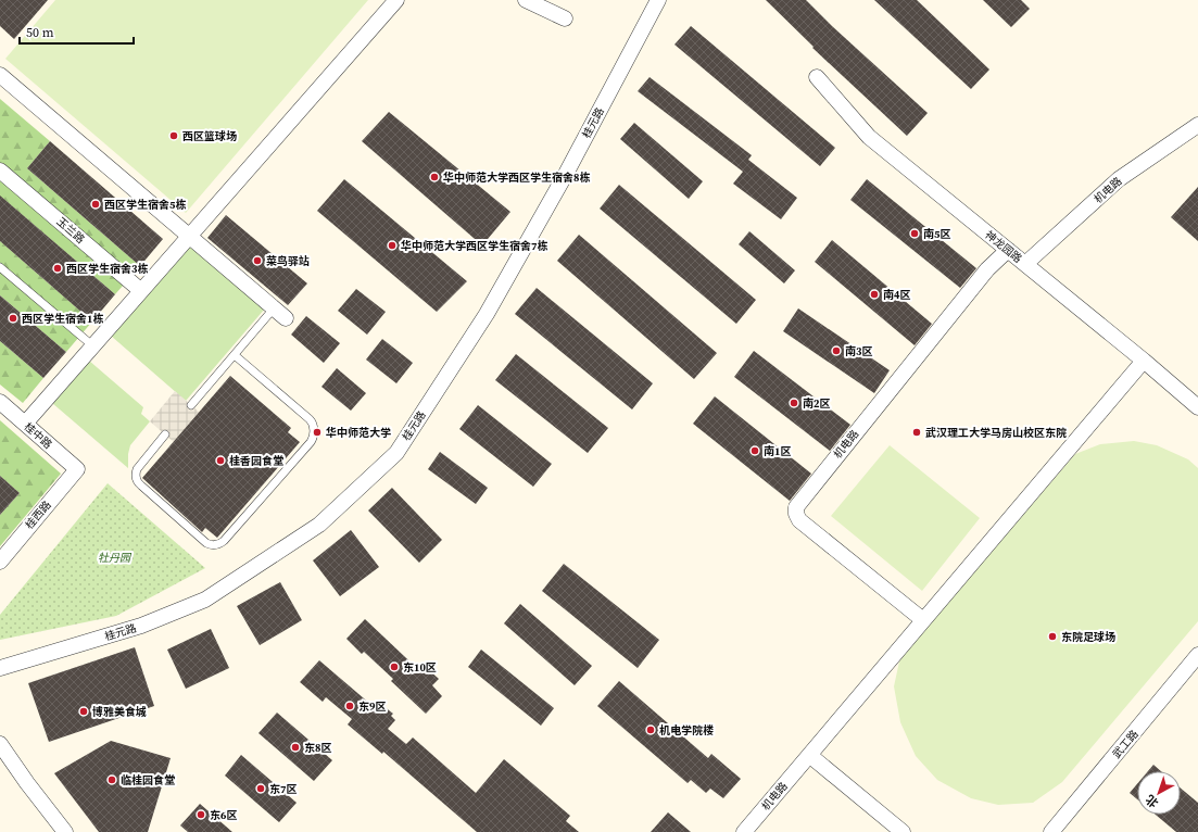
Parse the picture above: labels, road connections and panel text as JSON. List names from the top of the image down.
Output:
{
  "streets": {
    "street": [
      "桂元路",
      "机电路",
      "玉兰路",
      "神龙园路",
      "桂中路",
      "桂西路",
      "武工路"
    ]
  },
  "crossings": [
    ["机电路", "神龙园路"],
    ["桂中路", "桂西路"]
  ],
  "parks": ["牡丹园"],
  "places": [
    "西区篮球场",
    "华中师范大学西区学生宿舍8栋",
    "西区学生宿舍5栋",
    "南5区",
    "华中师范大学西区学生宿舍7栋",
    "菜鸟驿站",
    "西区学生宿舍3栋",
    "南4区",
    "西区学生宿舍1栋",
    "南3区",
    "南2区",
    "华中师范大学",
    "武汉理工大学马房山校区东院",
    "南1区",
    "桂香园食堂",
    "东院足球场",
    "东10区",
    "东9区",
    "博雅美食城",
    "机电学院楼",
    "东8区",
    "临桂园食堂",
    "东7区",
    "东6区"
  ],
  "scale_bar": "50 m",
  "north": "bottom left"
}
